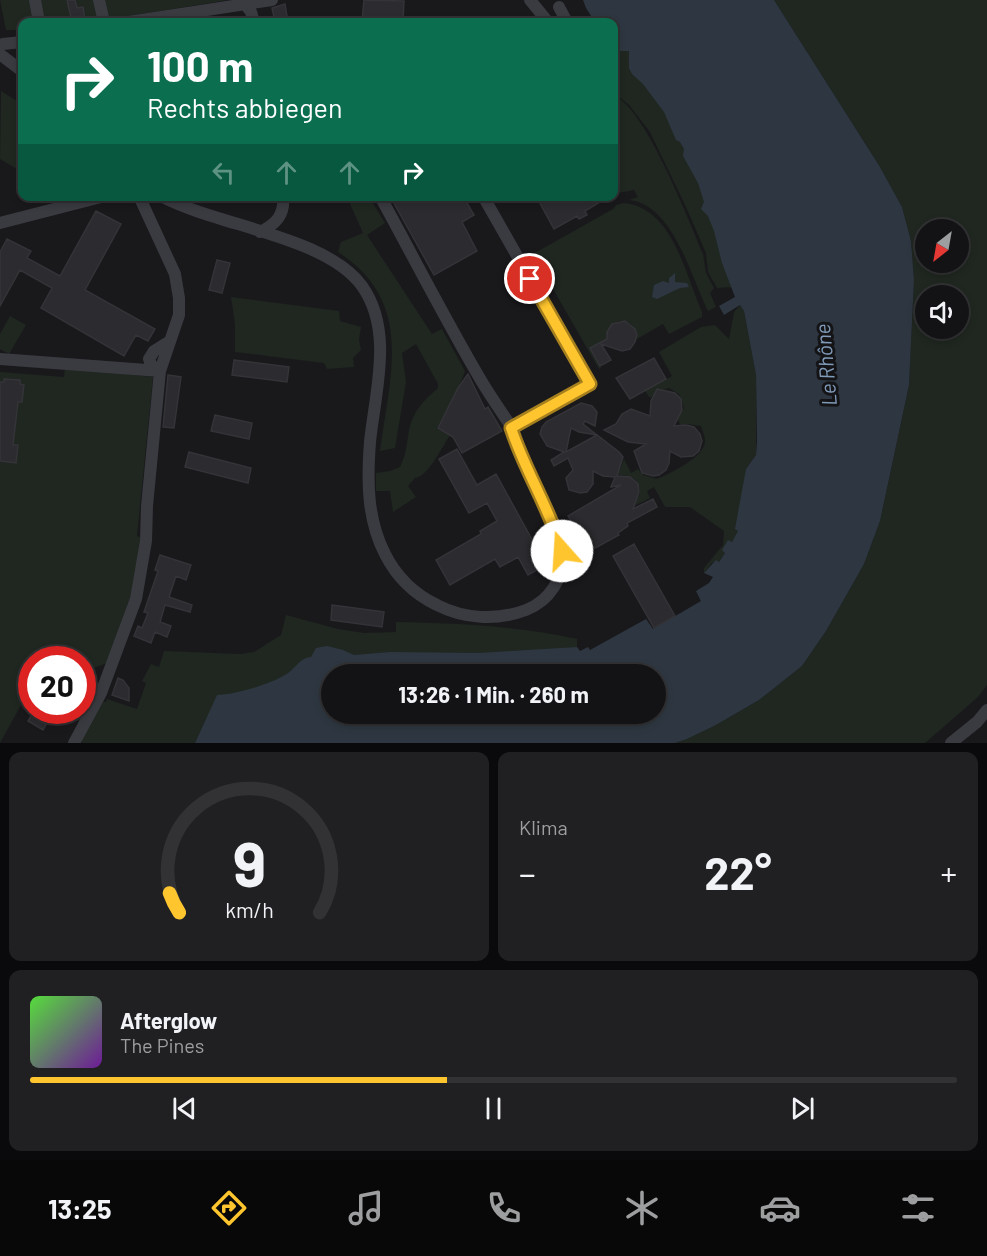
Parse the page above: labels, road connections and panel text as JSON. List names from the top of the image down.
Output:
{
  "water": ["Le Rhône"],
  "north": "bottom left",
  "page": {
    "turn": ["100 m", "Rechts abbiegen"],
    "limit": "20",
    "trip": "13:26 · 1 Min. · 260 m",
    "tile": "Klima",
    "heat": ["−", "22°", "+"],
    "song": ["Afterglow", "The Pines"],
    "tabs": "13:25",
    "gauge": ["9", "km/h"]
  }
}
